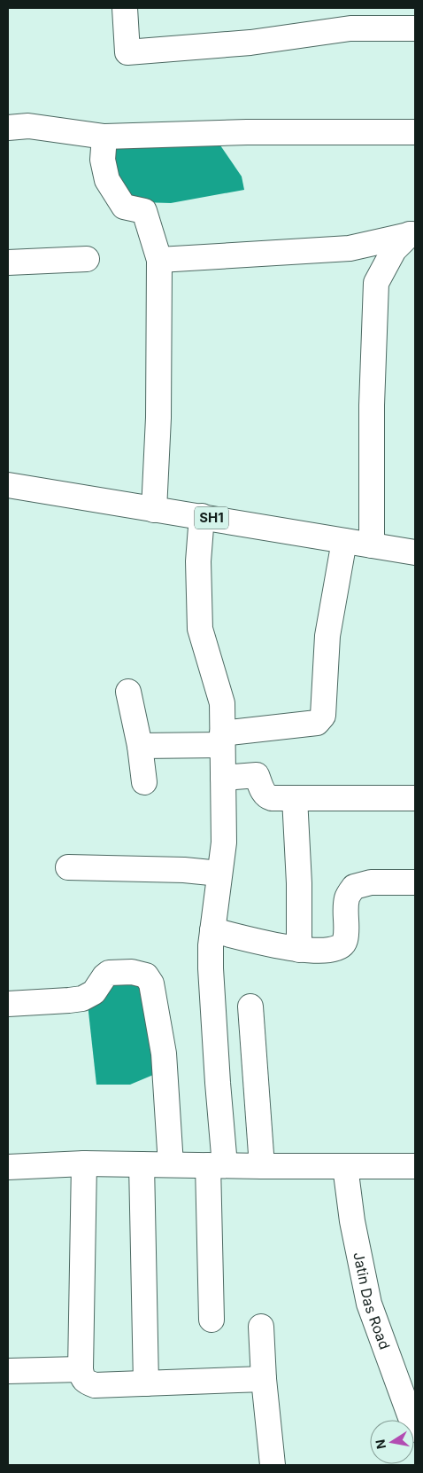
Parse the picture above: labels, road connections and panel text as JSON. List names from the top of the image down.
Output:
{
  "streets": {
    "street": ["SH1", "Jatin Das Road"]
  },
  "north": "left"
}
